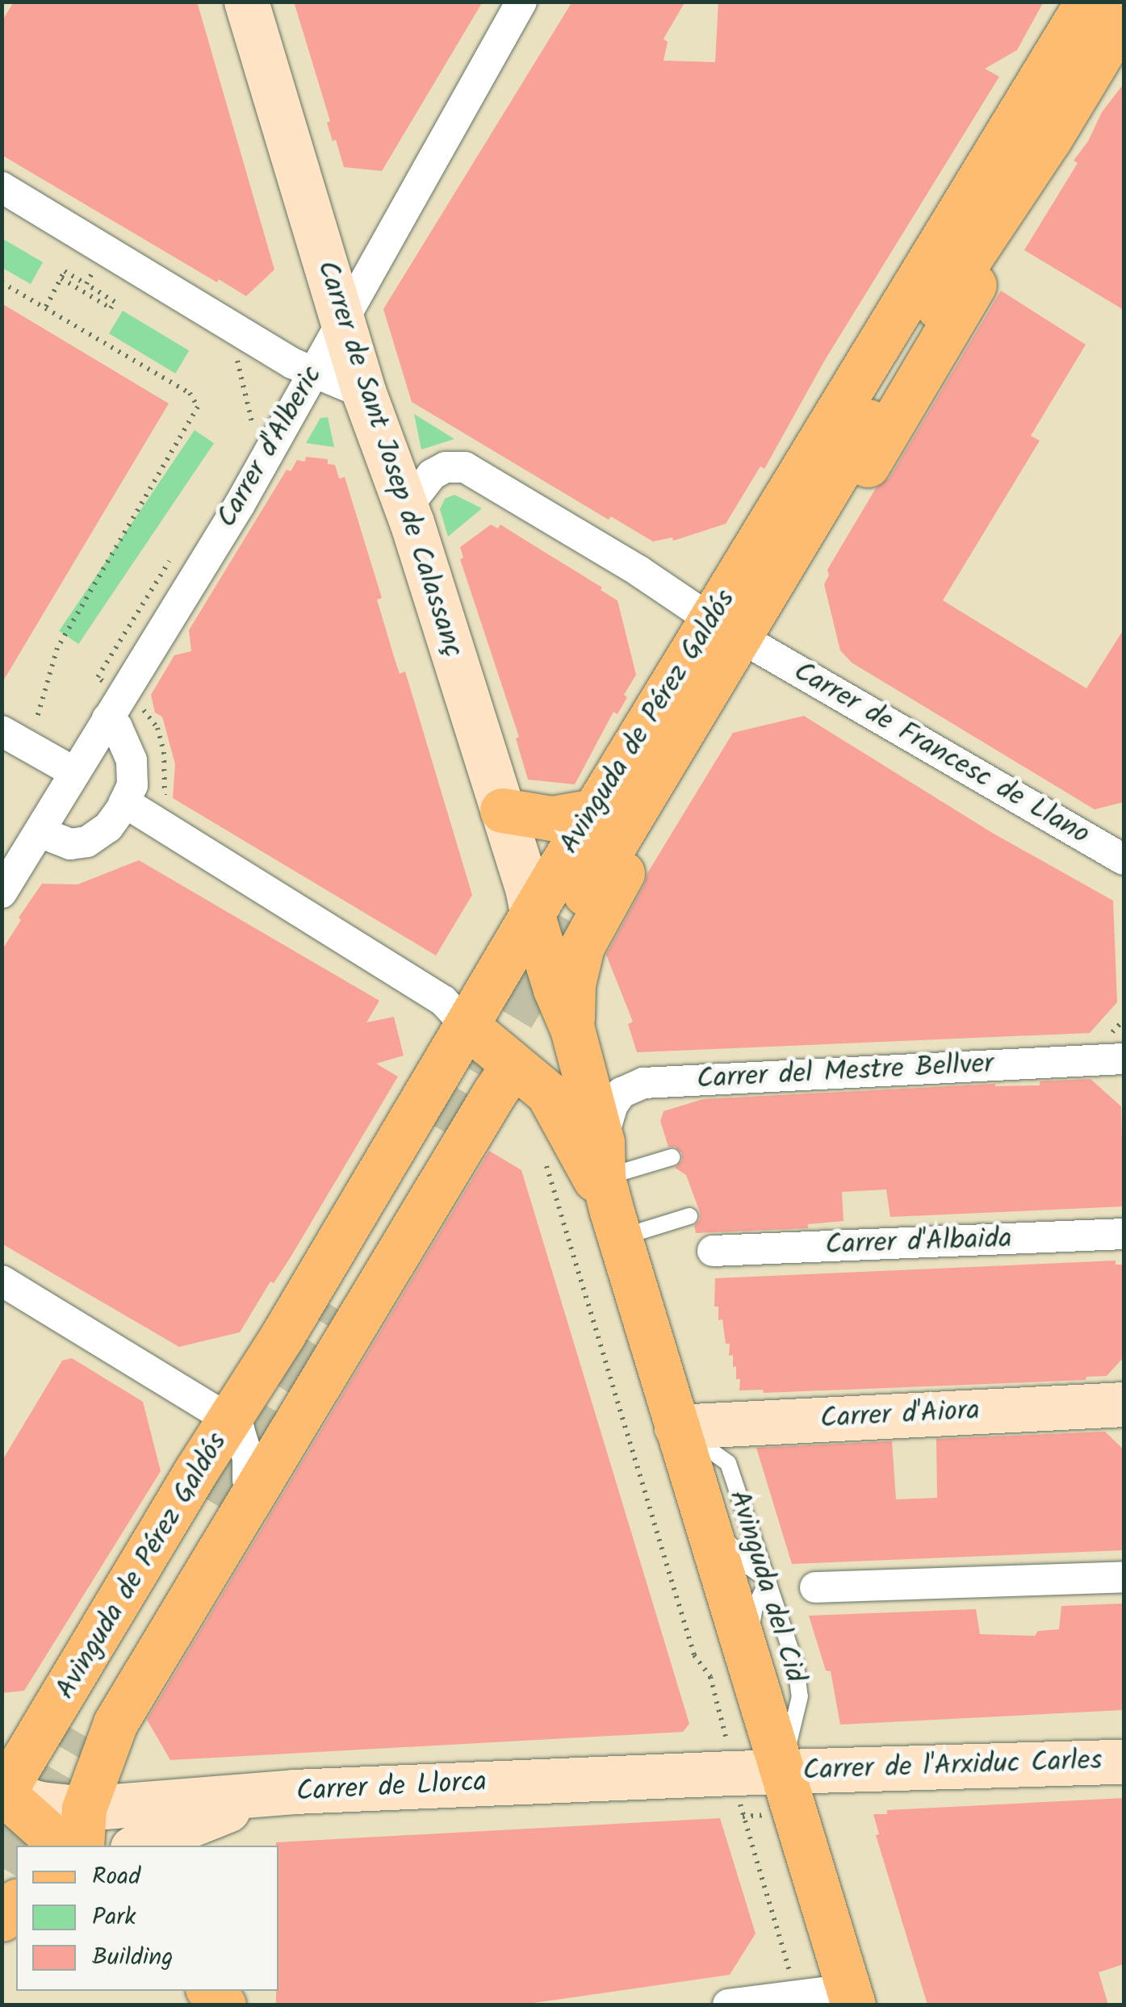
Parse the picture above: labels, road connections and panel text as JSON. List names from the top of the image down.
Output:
{
  "streets": {
    "main road": [
      "Carrer de Sant Josep de Calassanç",
      "Avinguda de Pérez Galdós",
      "Carrer d'Aiora",
      "Avinguda del Cid",
      "Carrer de l'Arxiduc Carles",
      "Carrer de Llorca"
    ],
    "street": [
      "Carrer d'Alberic",
      "Carrer de Francesc de Llano",
      "Carrer del Mestre Bellver",
      "Carrer d'Albaida"
    ]
  },
  "crossings": [
    ["Carrer d'Alberic", "Carrer de Sant Josep de Calassanç"],
    ["Carrer de Sant Josep de Calassanç", "Avinguda de Pérez Galdós"],
    ["Carrer de Sant Josep de Calassanç", "Avinguda del Cid"],
    ["Avinguda de Pérez Galdós", "Carrer de Francesc de Llano"],
    ["Avinguda de Pérez Galdós", "Avinguda del Cid"],
    ["Avinguda de Pérez Galdós", "Carrer de Llorca"],
    ["Carrer del Mestre Bellver", "Avinguda del Cid"],
    ["Carrer d'Aiora", "Avinguda del Cid"],
    ["Avinguda del Cid", "Carrer de l'Arxiduc Carles"],
    ["Avinguda del Cid", "Carrer de Llorca"],
    ["Carrer de l'Arxiduc Carles", "Carrer de Llorca"]
  ],
  "legend": ["Road", "Park", "Building"]
}
